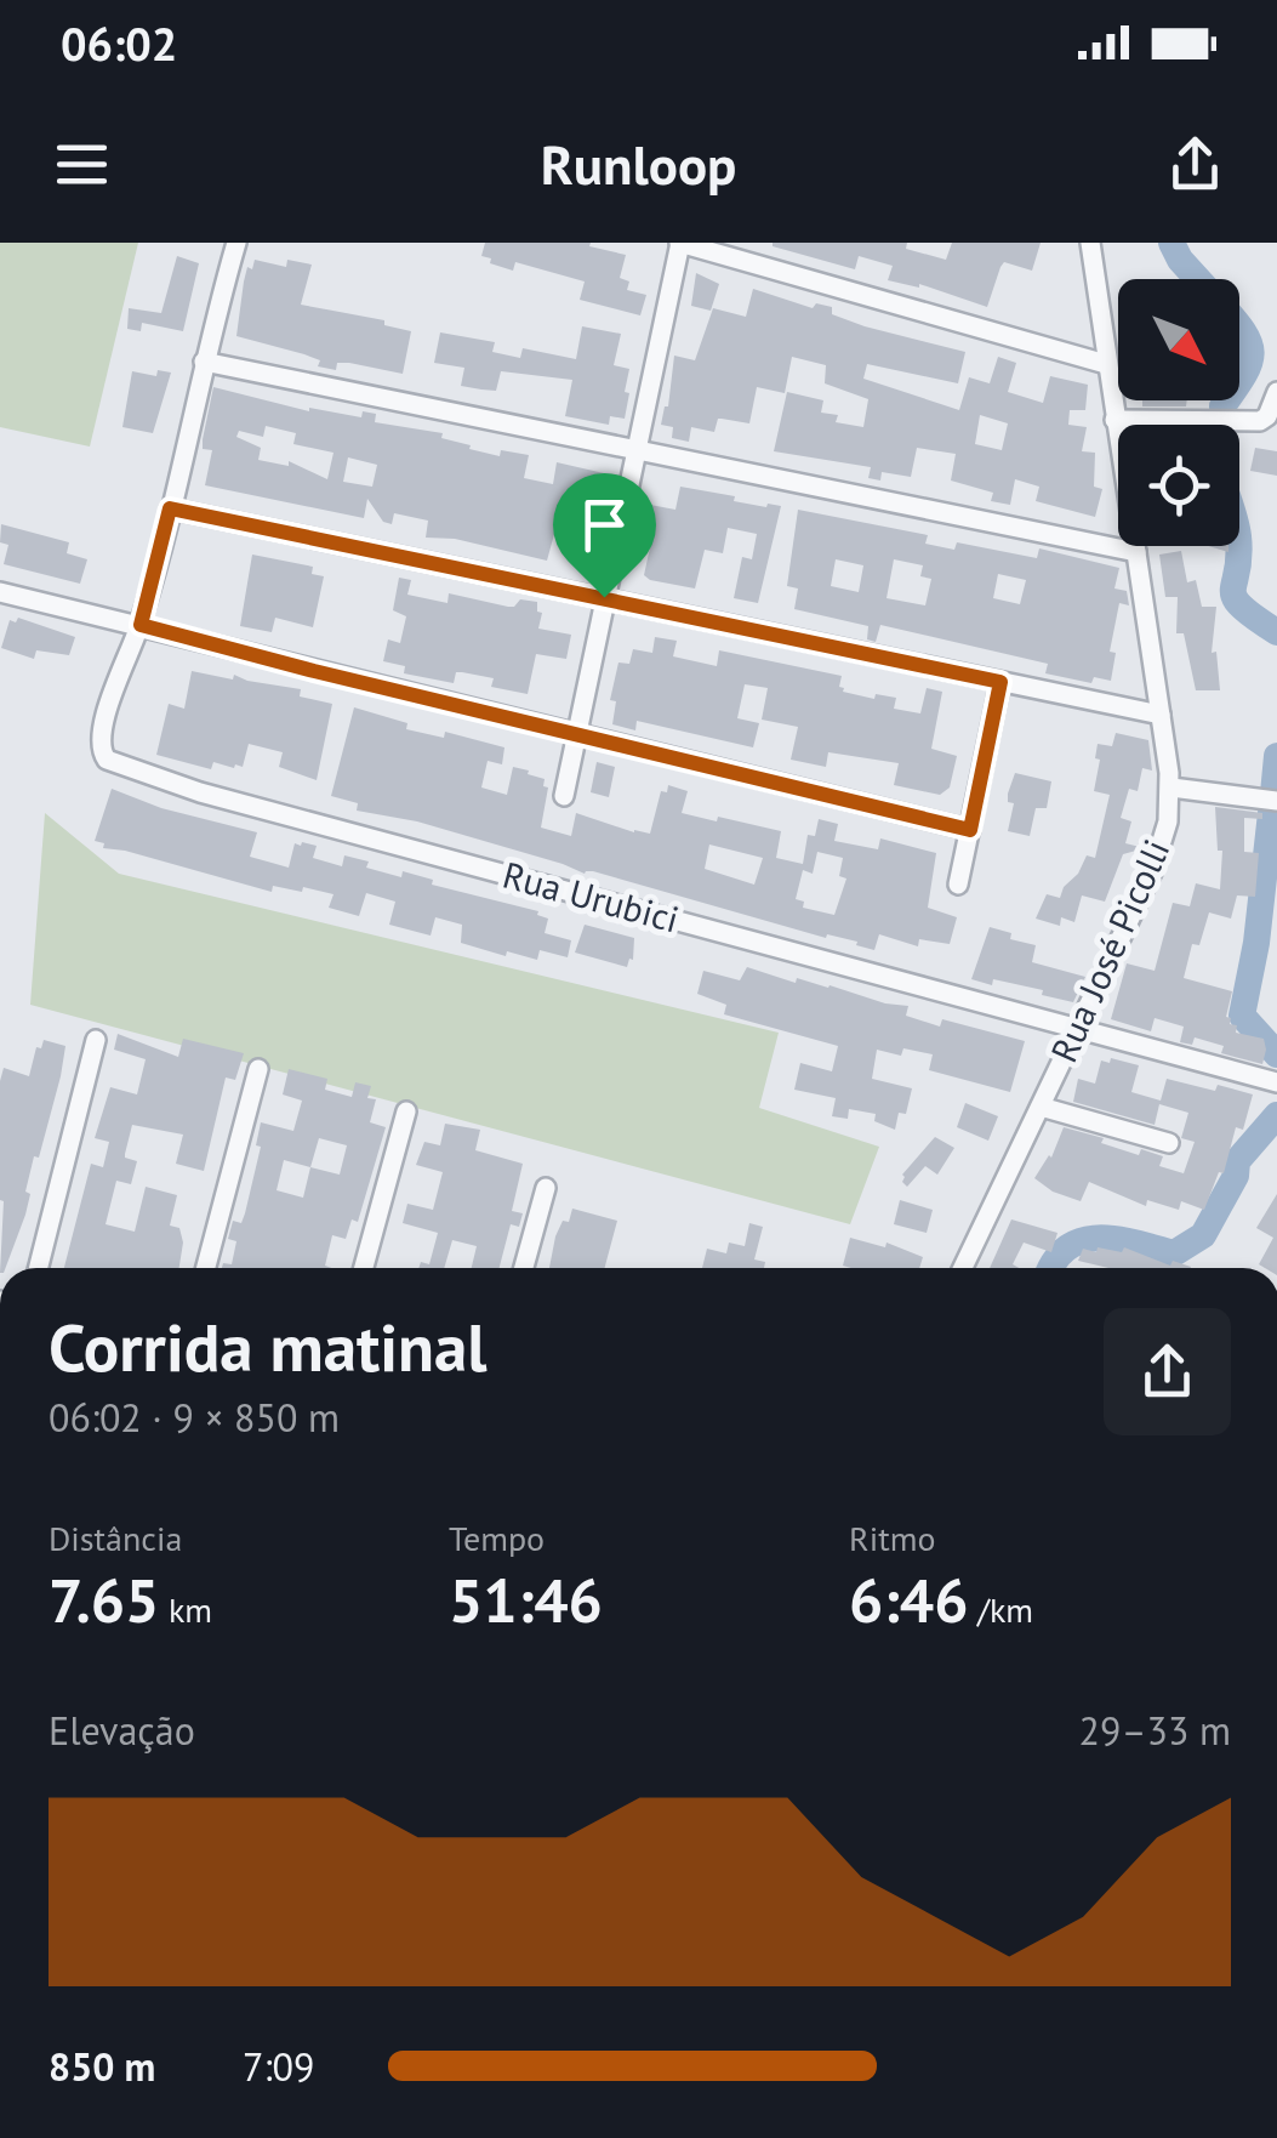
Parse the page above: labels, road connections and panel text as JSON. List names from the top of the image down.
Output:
{
  "streets": {
    "street": ["Rua Urubici", "Rua José Picolli"]
  },
  "crossings": [
    ["Rua Urubici", "Rua José Picolli"]
  ],
  "north": "bottom right",
  "page": {
    "status": "06:02",
    "header": "Runloop",
    "heading": ["Corrida matinal", "06:02 · 9 × 850 m"],
    "stats": [
      ["Distância", "7.65 km"],
      ["Tempo", "51:46"],
      ["Ritmo", "6:46 /km"]
    ],
    "chart": ["Elevação", "29–33 m"],
    "list": [
      {
        "name": "850 m",
        "note": "7:09"
      }
    ]
  }
}
